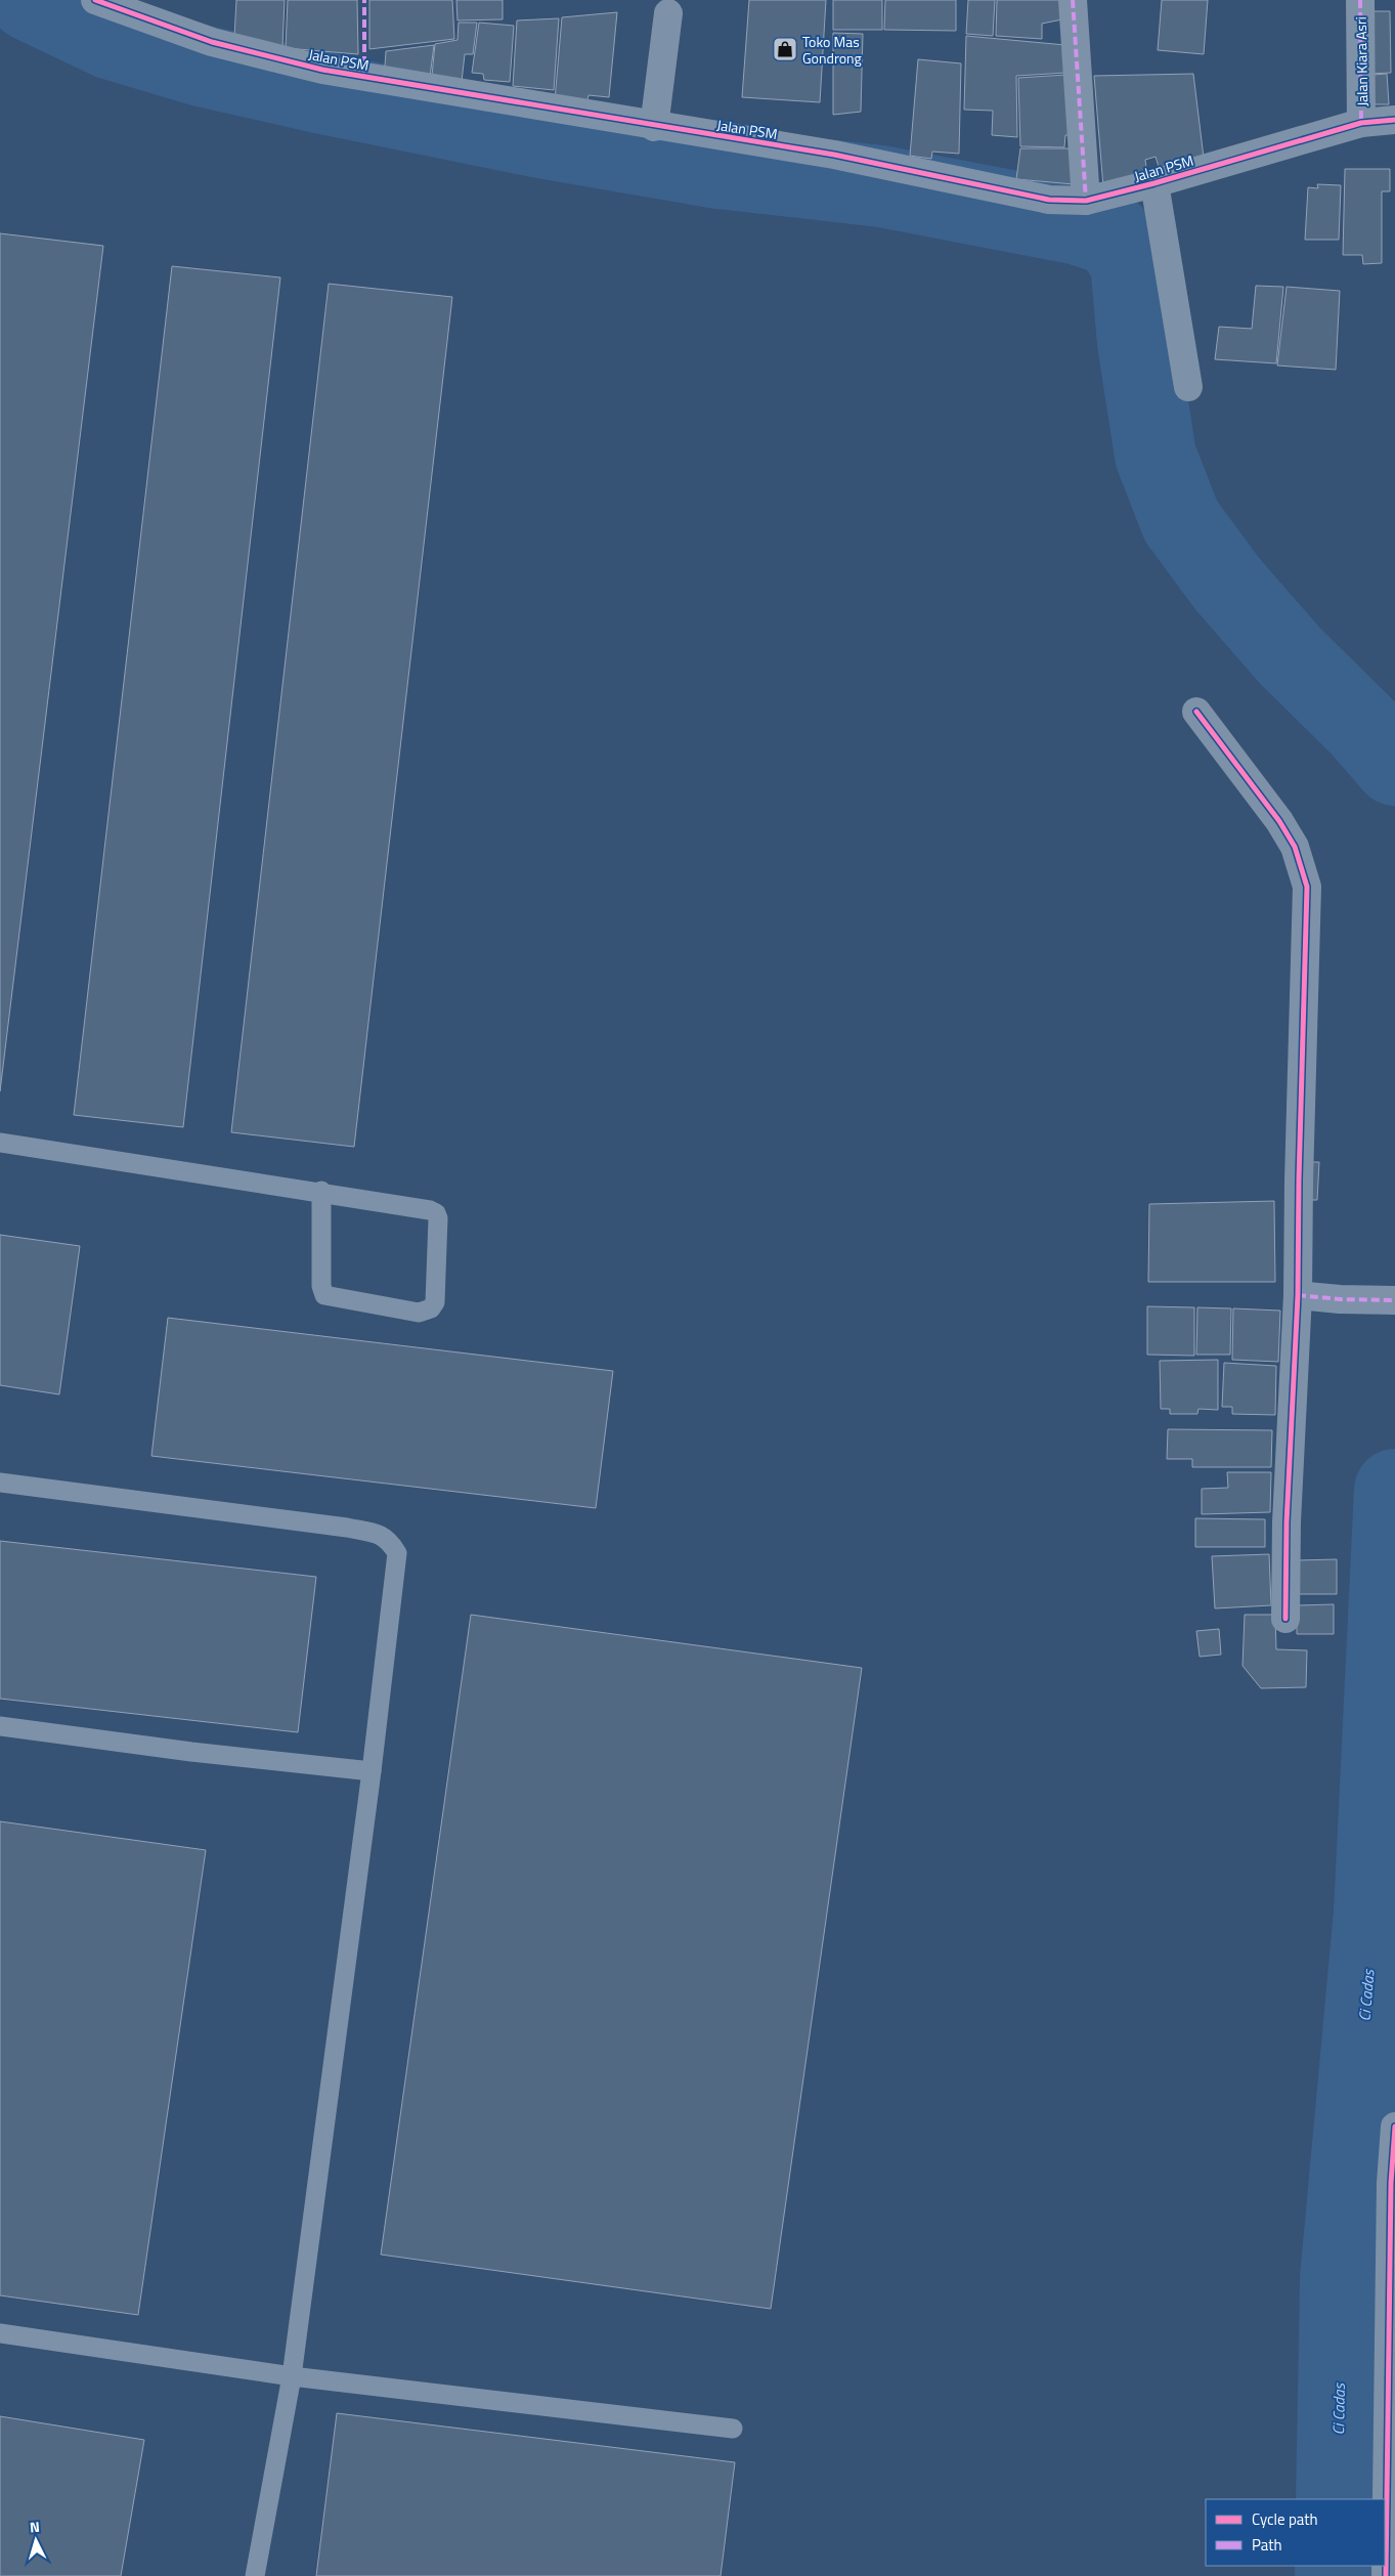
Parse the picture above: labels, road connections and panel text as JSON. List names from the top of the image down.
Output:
{
  "streets": {
    "street": ["Jalan PSM", "Jalan Kiara Asri"]
  },
  "crossings": [
    ["Jalan PSM", "Jalan Kiara Asri"]
  ],
  "water": ["Ci Cadas"],
  "places": {
    "shop": ["Toko Mas Gondrong"]
  },
  "legend": ["Cycle path", "Path"],
  "north": "top"
}
